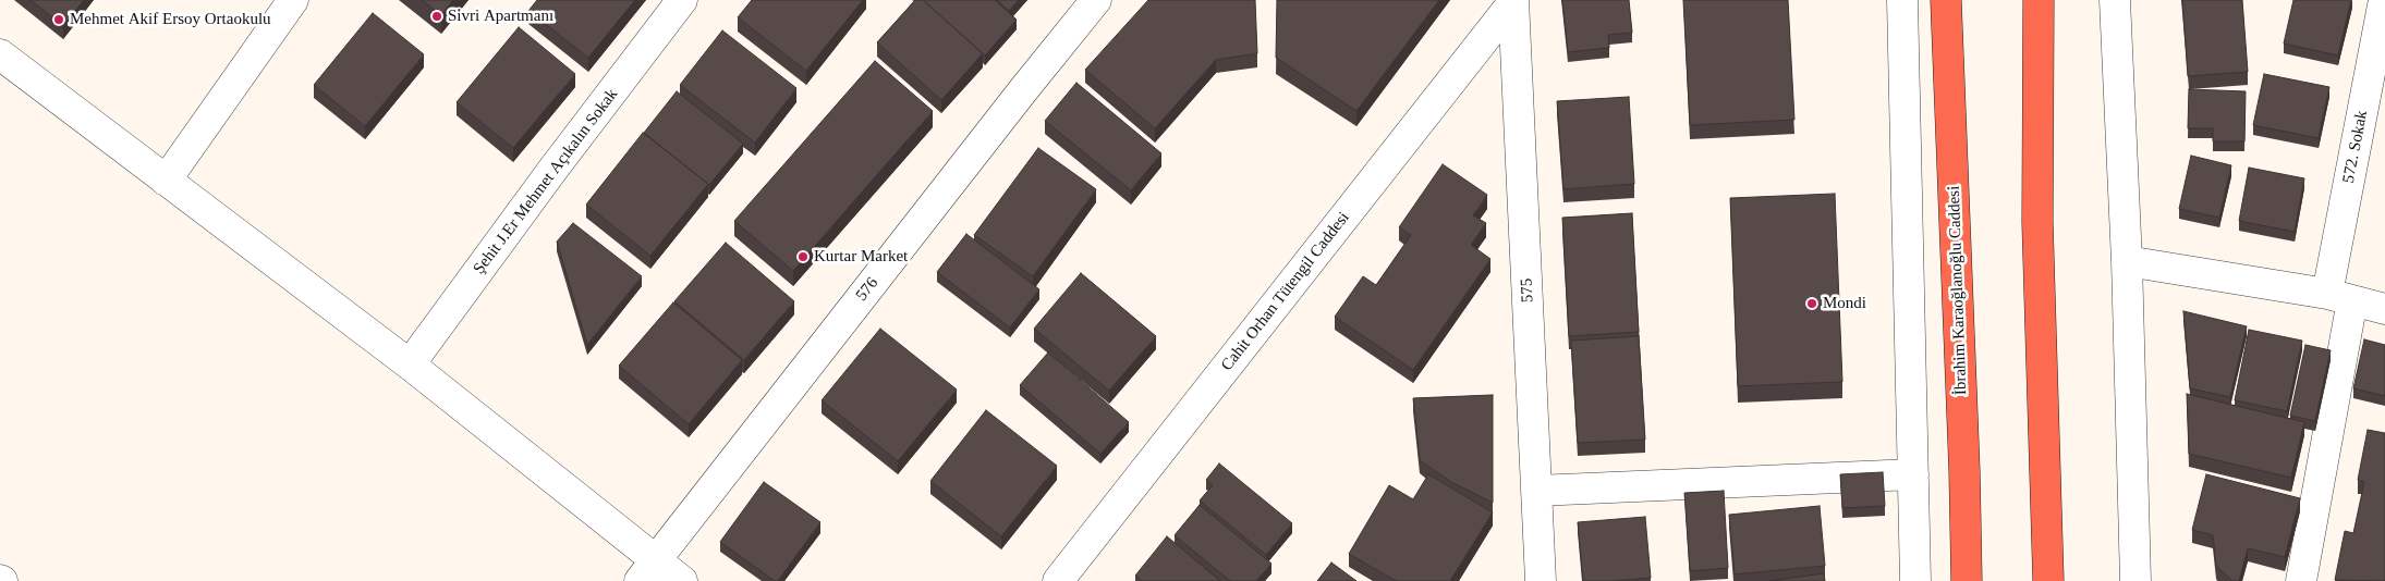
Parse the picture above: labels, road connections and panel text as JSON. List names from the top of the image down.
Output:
{
  "streets": {
    "highway": ["İbrahim Karaoğlanoğlu Caddesi"],
    "street": [
      "572. Sokak",
      "Şehit J.Er Mehmet Açıkalın Sokak",
      "576",
      "575",
      "Cahit Orhan Tütengil Caddesi"
    ]
  },
  "crossings": [
    ["575", "Cahit Orhan Tütengil Caddesi"]
  ],
  "places": [
    "Sivri Apartmanı",
    "Mehmet Akif Ersoy Ortaokulu",
    "Kurtar Market",
    "Mondi"
  ]
}
